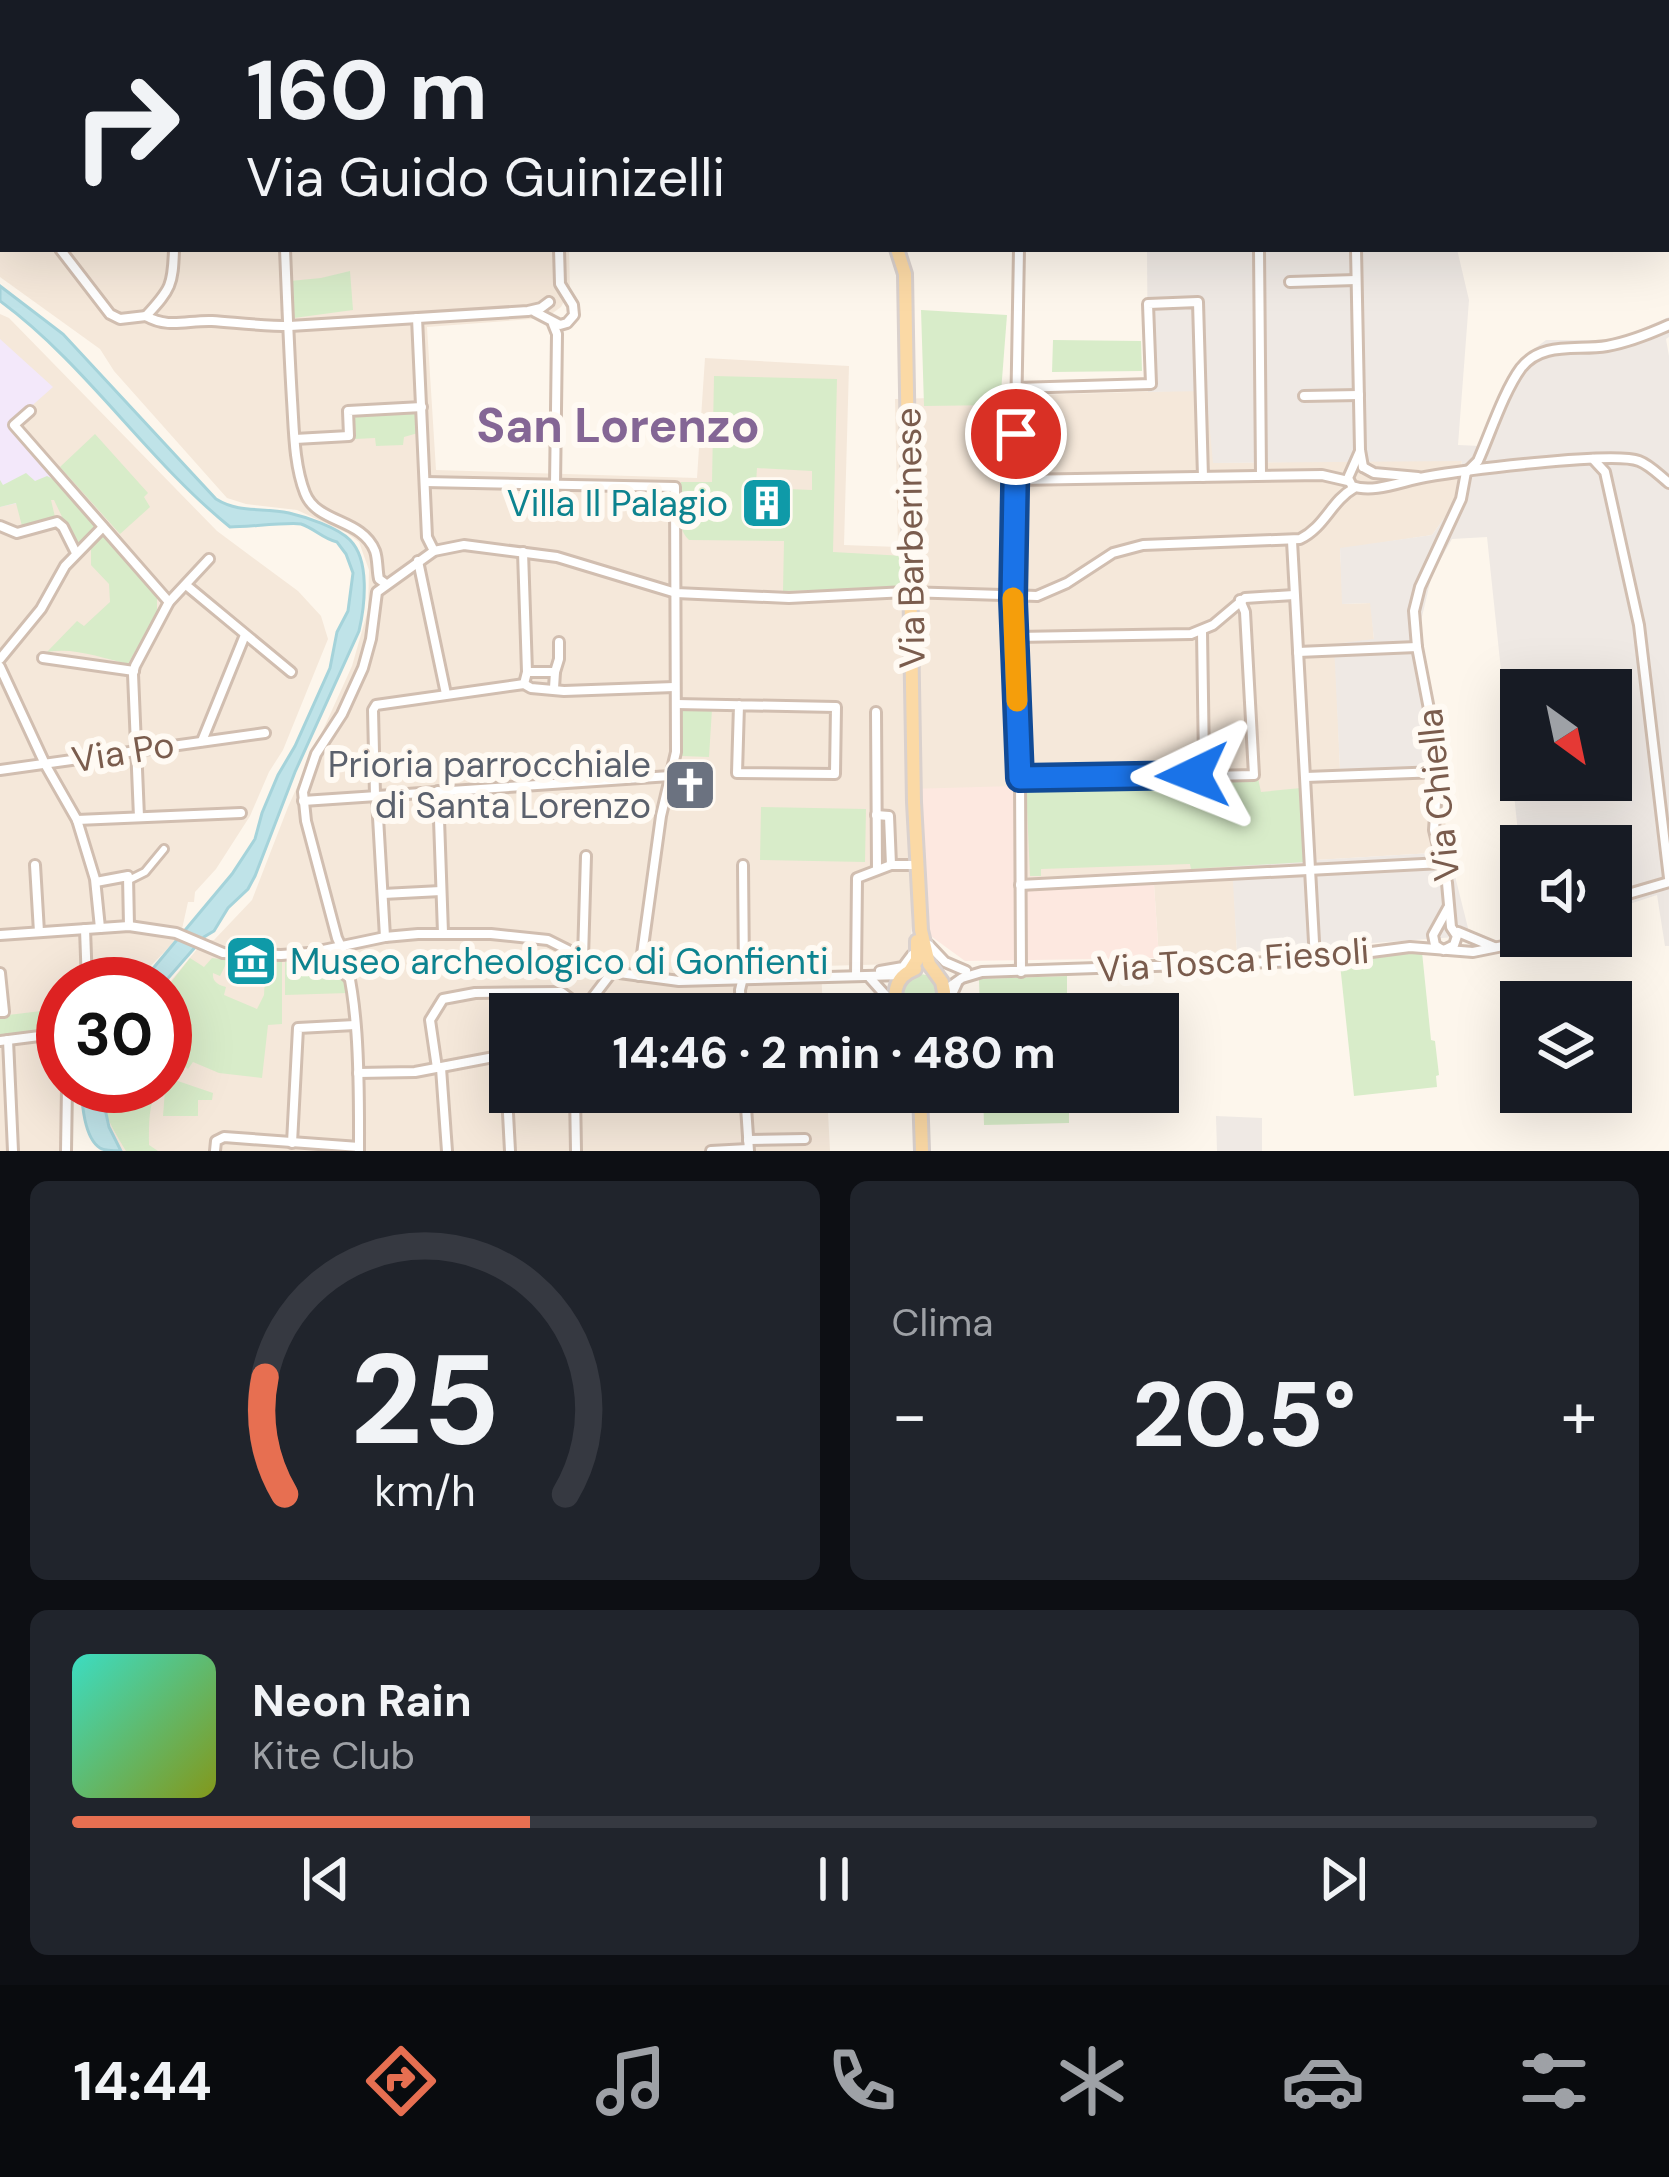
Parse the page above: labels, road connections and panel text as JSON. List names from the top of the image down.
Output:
{
  "streets": {
    "main road": ["Via Barberinese"],
    "street": ["Via Po", "Via Chiella", "Via Tosca Fiesoli"]
  },
  "crossings": [
    ["Via Barberinese", "Via Tosca Fiesoli"],
    ["Via Chiella", "Via Tosca Fiesoli"]
  ],
  "districts": ["San Lorenzo"],
  "places": {
    "building": ["Villa Il Palagio"],
    "church": ["Prioria parrocchiale di Santa Lorenzo"],
    "museum": ["Museo archeologico di Gonfienti"]
  },
  "north": "bottom right",
  "page": {
    "turn": ["160 m", "Via Guido Guinizelli"],
    "limit": "30",
    "trip": "14:46 · 2 min · 480 m",
    "tile": "Clima",
    "heat": ["−", "20.5°", "+"],
    "song": ["Neon Rain", "Kite Club"],
    "tabs": "14:44",
    "gauge": ["25", "km/h"]
  }
}
